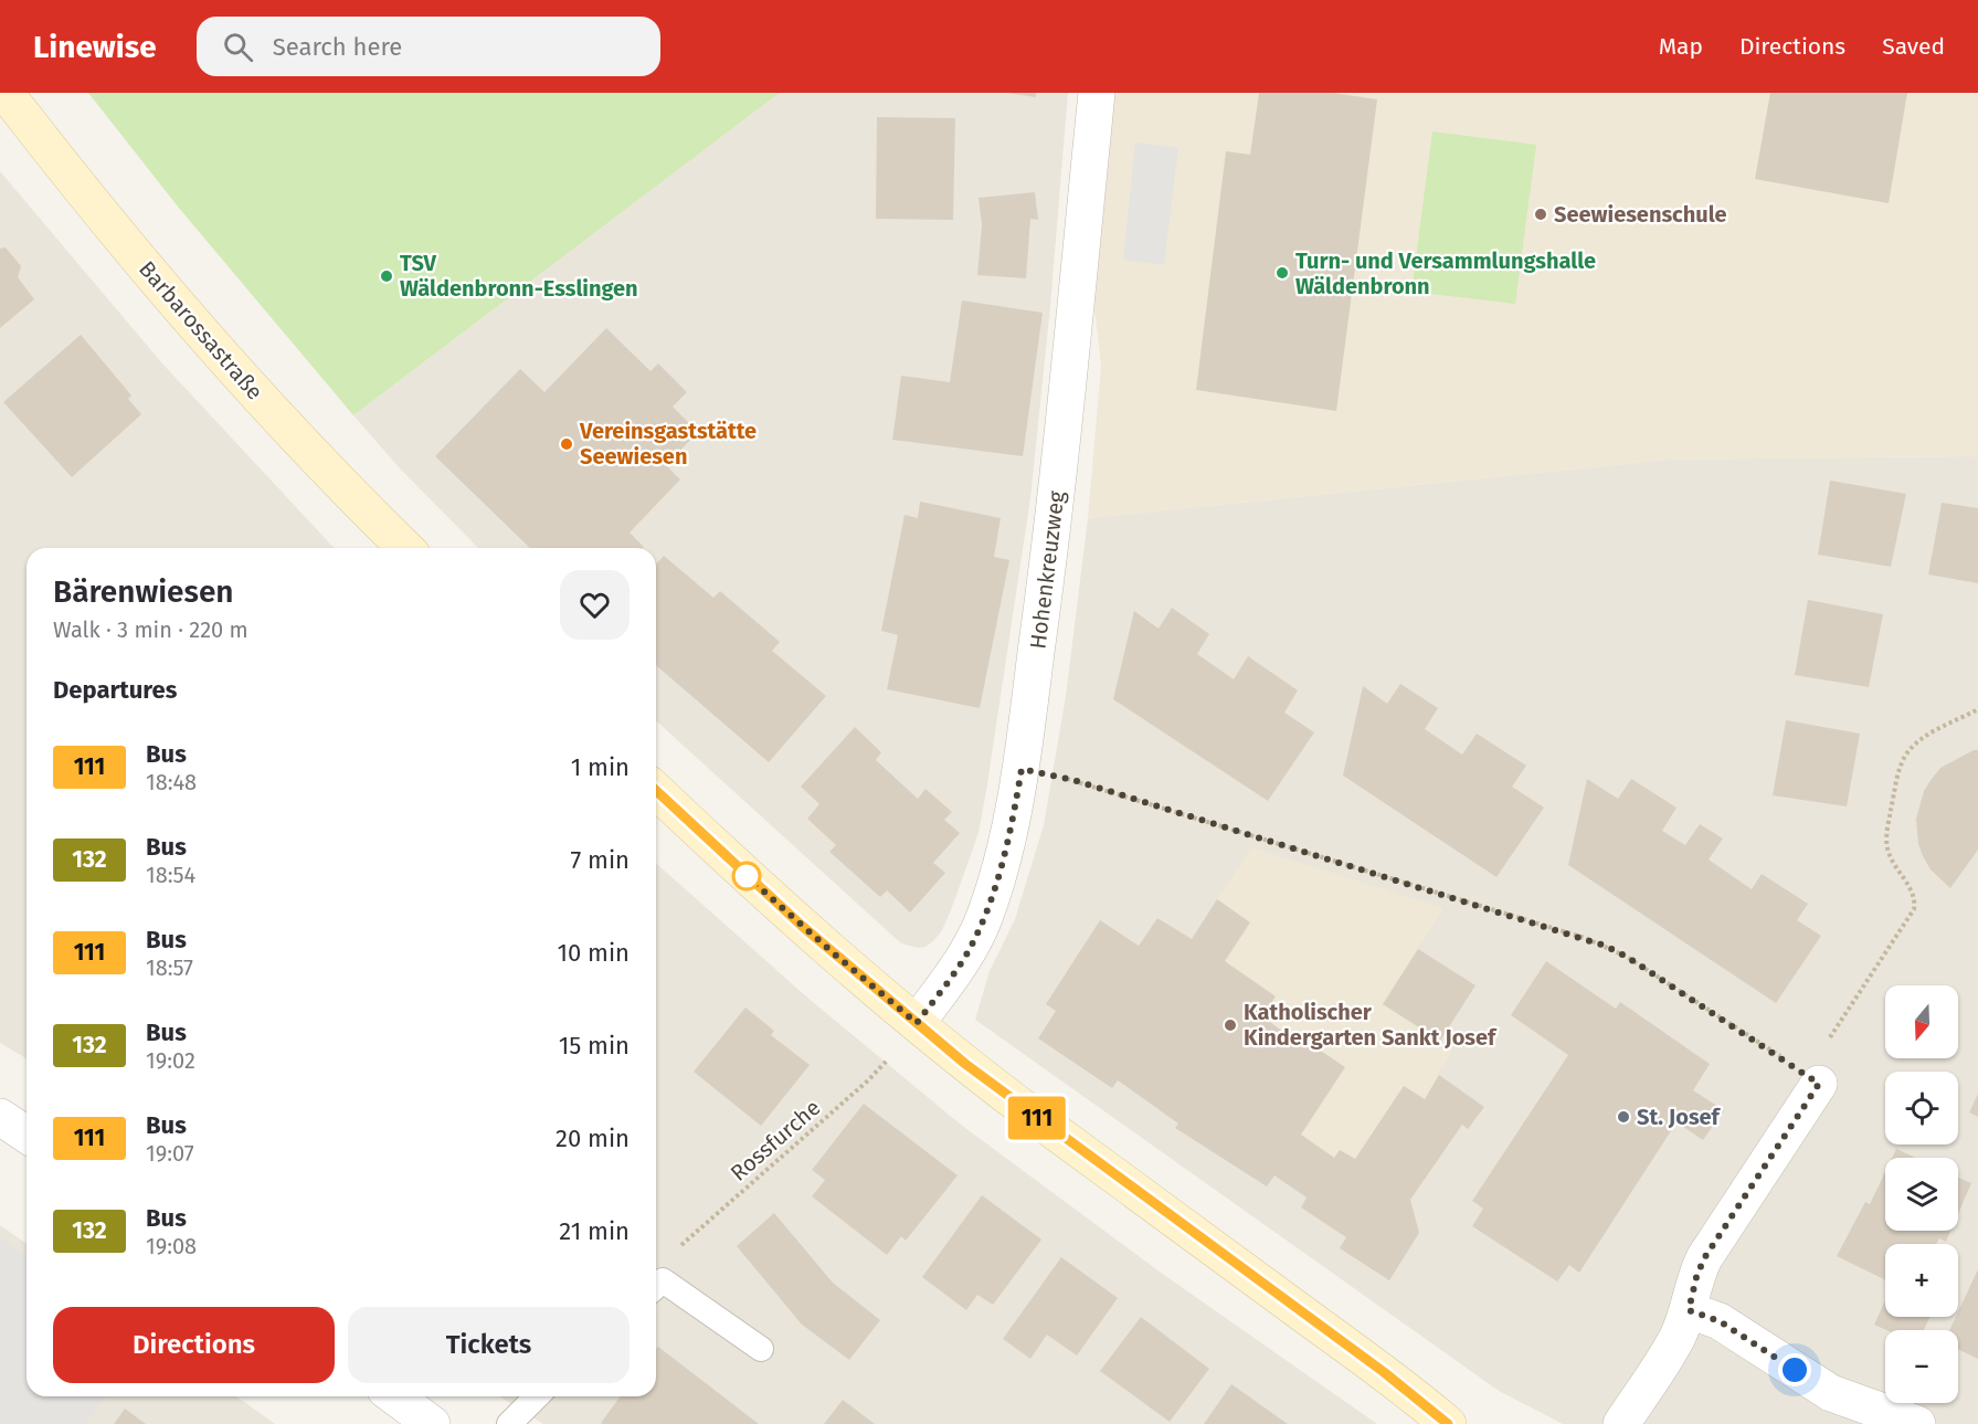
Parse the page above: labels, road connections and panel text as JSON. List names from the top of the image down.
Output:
{
  "streets": {
    "street": ["Barbarossastraße", "Hohenkreuzweg"],
    "path": ["Rossfurche"]
  },
  "crossings": [
    ["Hohenkreuzweg", "Rossfurche"]
  ],
  "places": [
    "Seewiesenschule",
    "Turn- und Versammlungshalle Wäldenbronn",
    "TSV Wäldenbronn-Esslingen",
    "Vereinsgaststätte Seewiesen",
    "Katholischer Kindergarten Sankt Josef",
    "St. Josef"
  ],
  "lines": ["bus line 111"],
  "north": "bottom",
  "page": {
    "header": "Linewise",
    "search": "Search here",
    "nav": ["Map", "Directions", "Saved"],
    "on_map": "111",
    "heading": [
      ["Bärenwiesen", "Walk · 3 min · 220 m"],
      "Departures"
    ],
    "list": [
      {
        "mark": "111",
        "name": "Bus",
        "note": "18:48",
        "value": "1 min"
      },
      {
        "mark": "132",
        "name": "Bus",
        "note": "18:54",
        "value": "7 min"
      },
      {
        "mark": "111",
        "name": "Bus",
        "note": "18:57",
        "value": "10 min"
      },
      {
        "mark": "132",
        "name": "Bus",
        "note": "19:02",
        "value": "15 min"
      },
      {
        "mark": "111",
        "name": "Bus",
        "note": "19:07",
        "value": "20 min"
      },
      {
        "mark": "132",
        "name": "Bus",
        "note": "19:08",
        "value": "21 min"
      }
    ],
    "map_buttons": ["+", "−"],
    "buttons": ["Directions", "Tickets"]
  }
}
